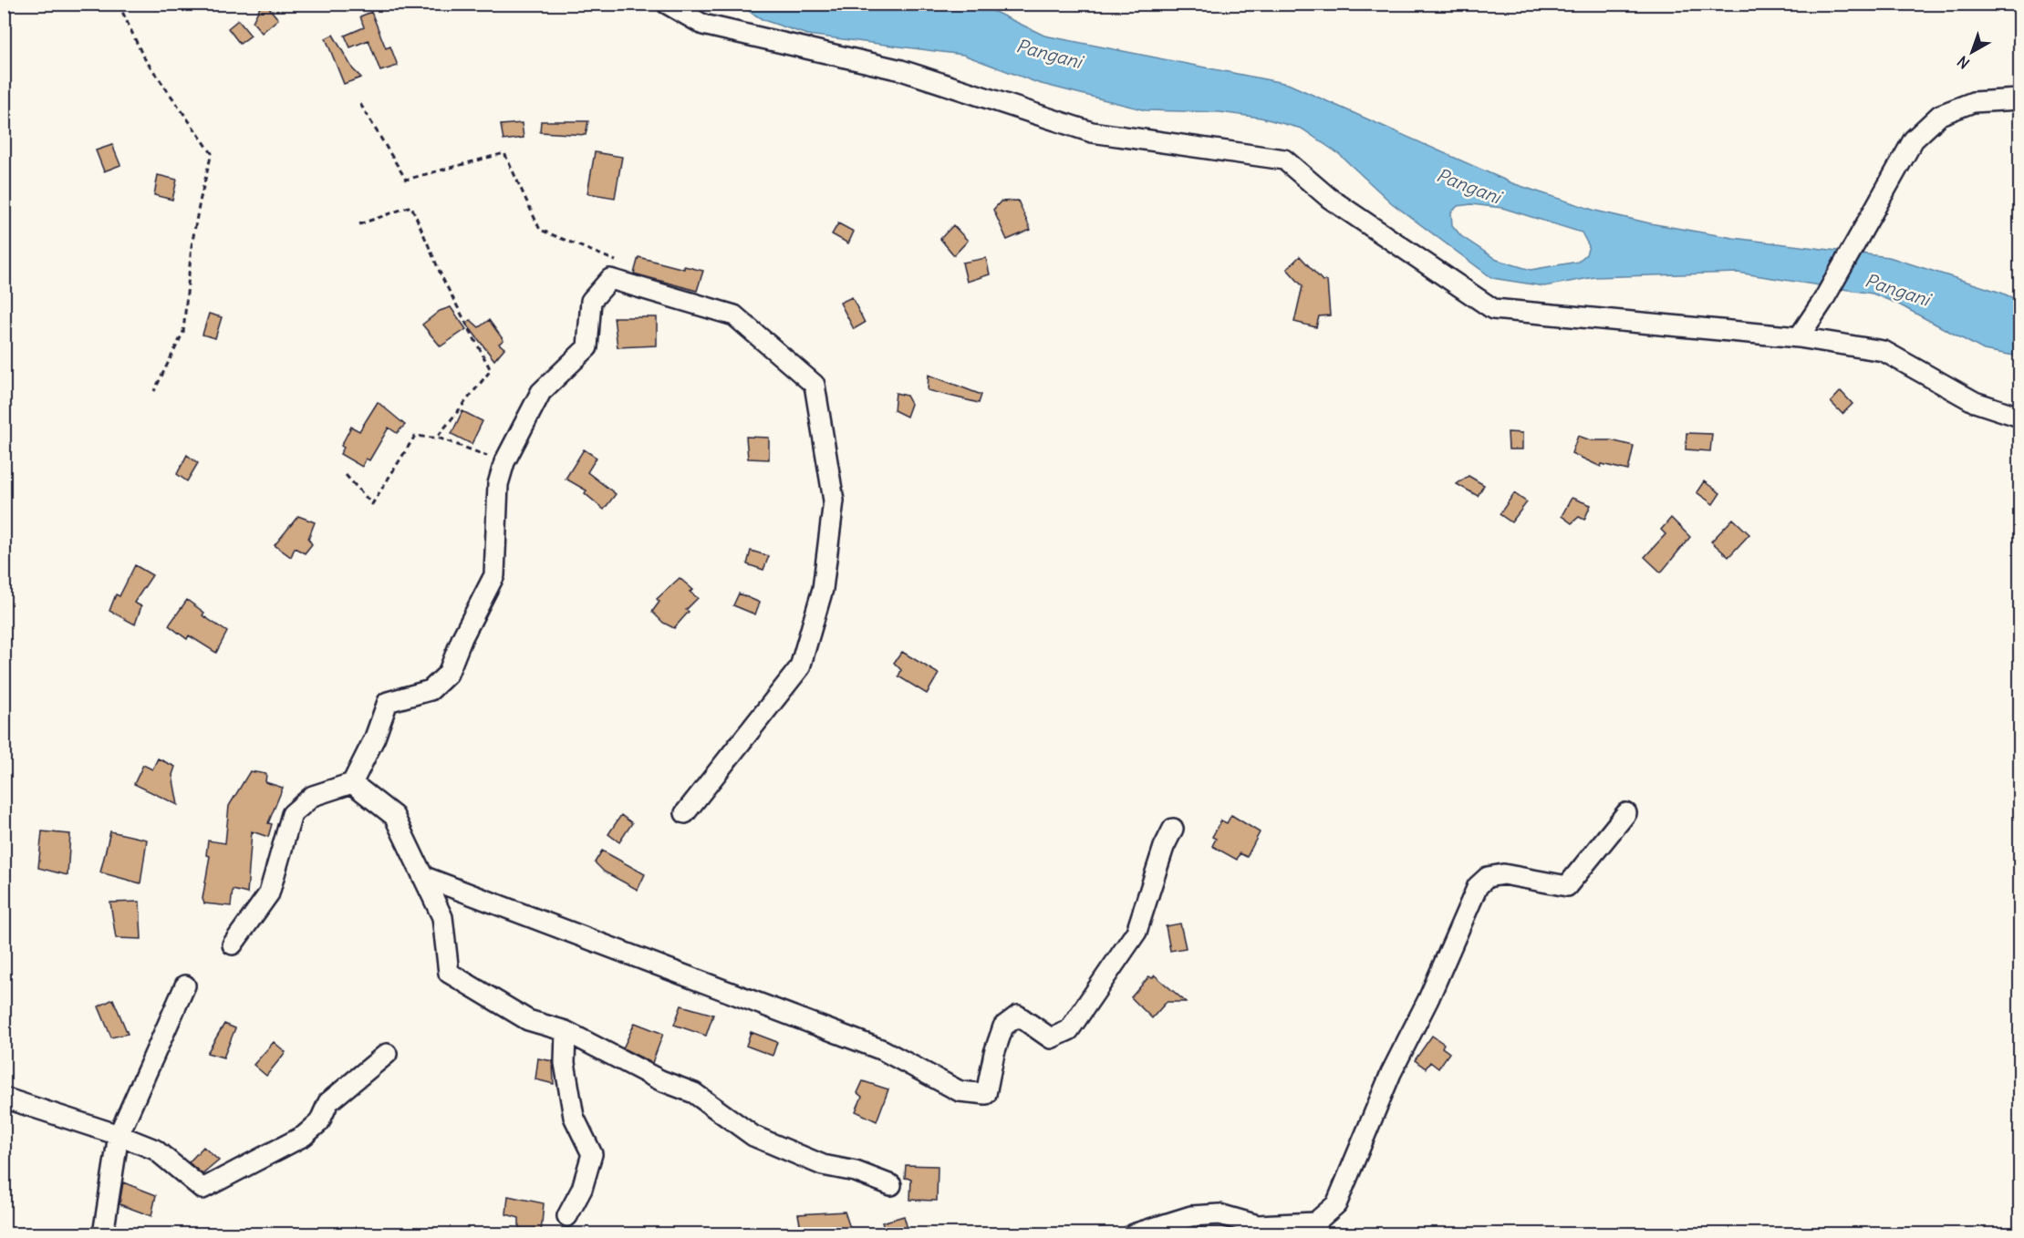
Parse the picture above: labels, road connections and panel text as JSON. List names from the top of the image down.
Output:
{
  "water": ["Pangani"],
  "north": "bottom left"
}
